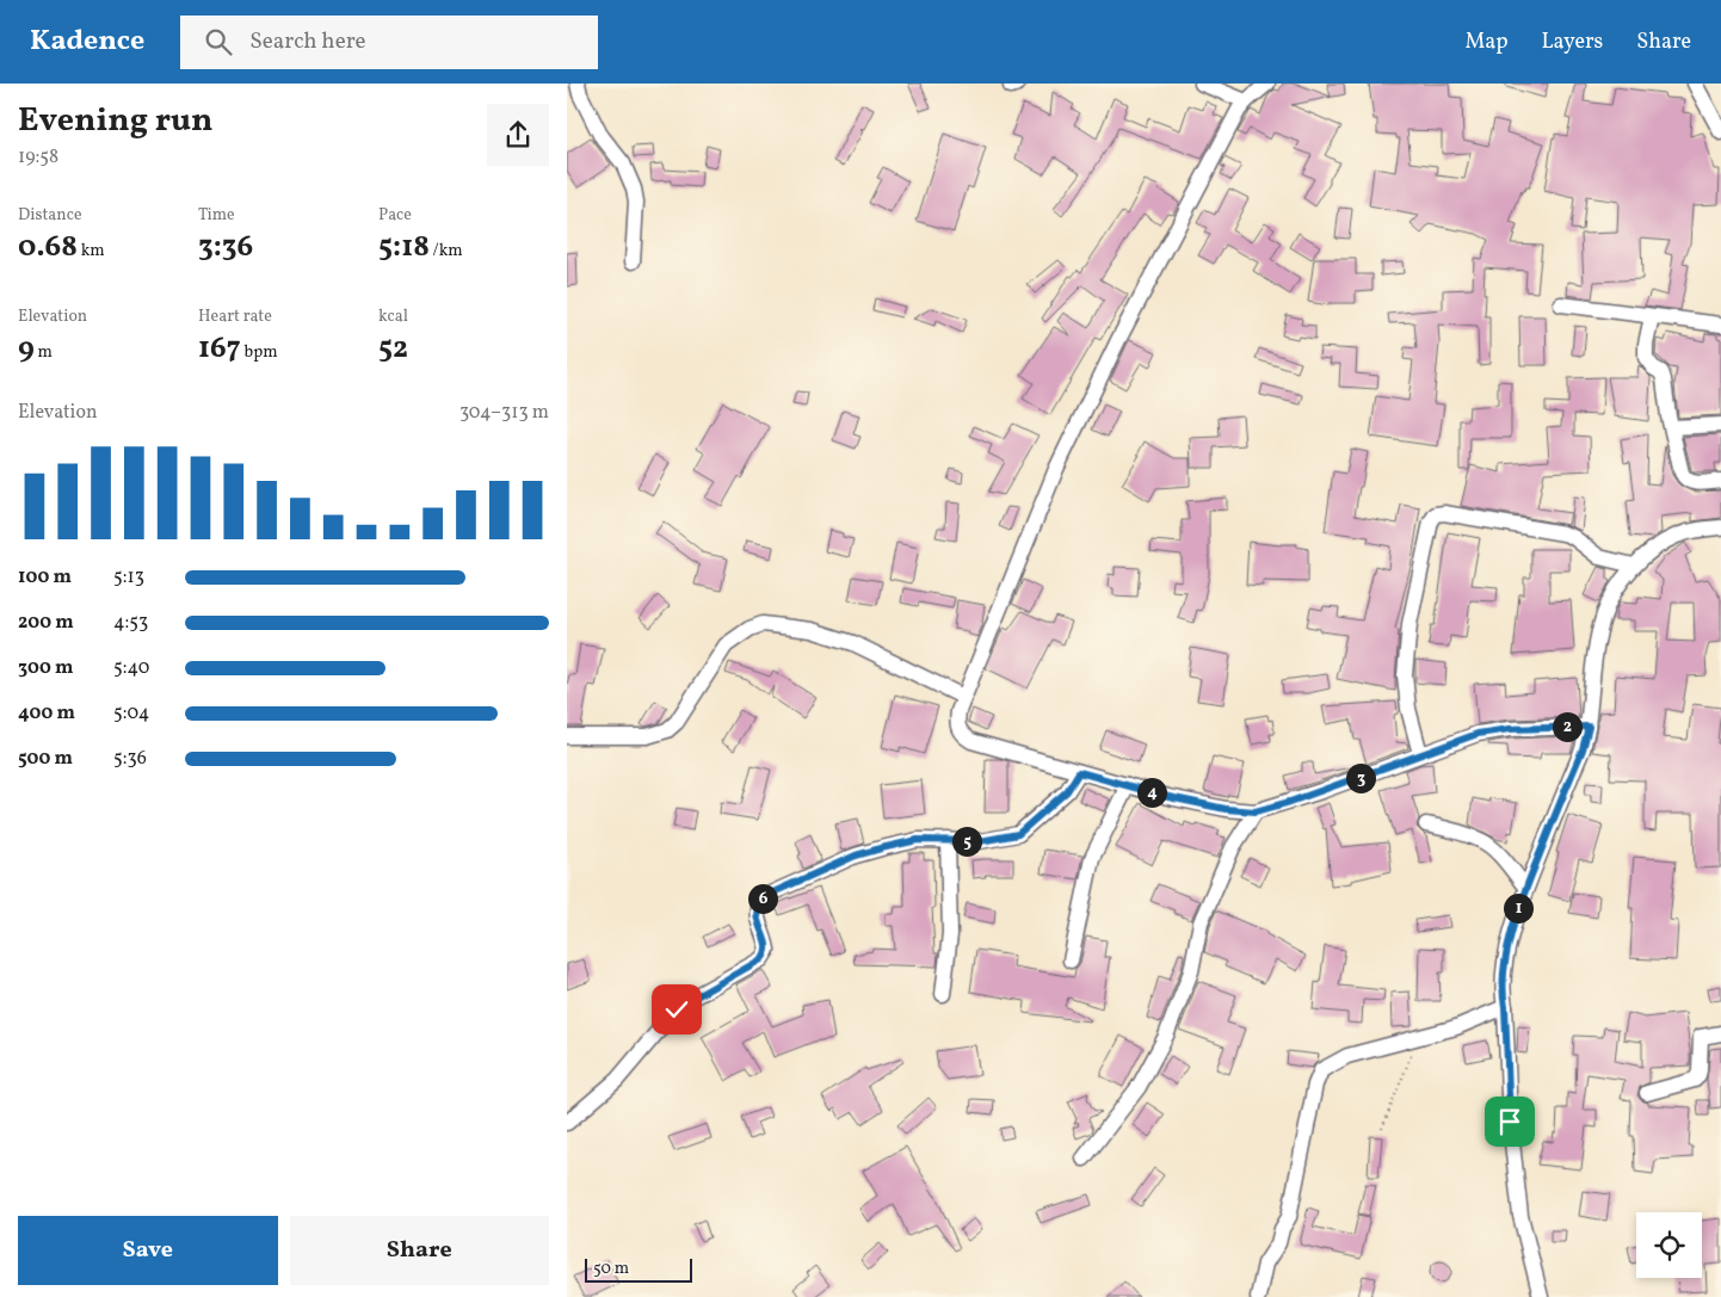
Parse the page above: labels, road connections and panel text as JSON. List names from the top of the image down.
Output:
{
  "scale_bar": "50 m",
  "page": {
    "header": "Kadence",
    "search": "Search here",
    "nav": ["Map", "Layers", "Share"],
    "heading": ["Evening run", "19:58"],
    "stats": [
      ["Distance", "0.68 km"],
      ["Time", "3:36"],
      ["Pace", "5:18 /km"],
      ["Elevation", "9 m"],
      ["Heart rate", "167 bpm"],
      ["kcal", "52"]
    ],
    "chart": ["Elevation", "304–313 m"],
    "list": [
      {
        "name": "100 m",
        "note": "5:13"
      },
      {
        "name": "200 m",
        "note": "4:53"
      },
      {
        "name": "300 m",
        "note": "5:40"
      },
      {
        "name": "400 m",
        "note": "5:04"
      },
      {
        "name": "500 m",
        "note": "5:36"
      }
    ],
    "pins": [
      "2",
      "3",
      "4",
      "5",
      "6",
      "1"
    ],
    "buttons": ["Save", "Share"],
    "scale": "50 m"
  }
}
